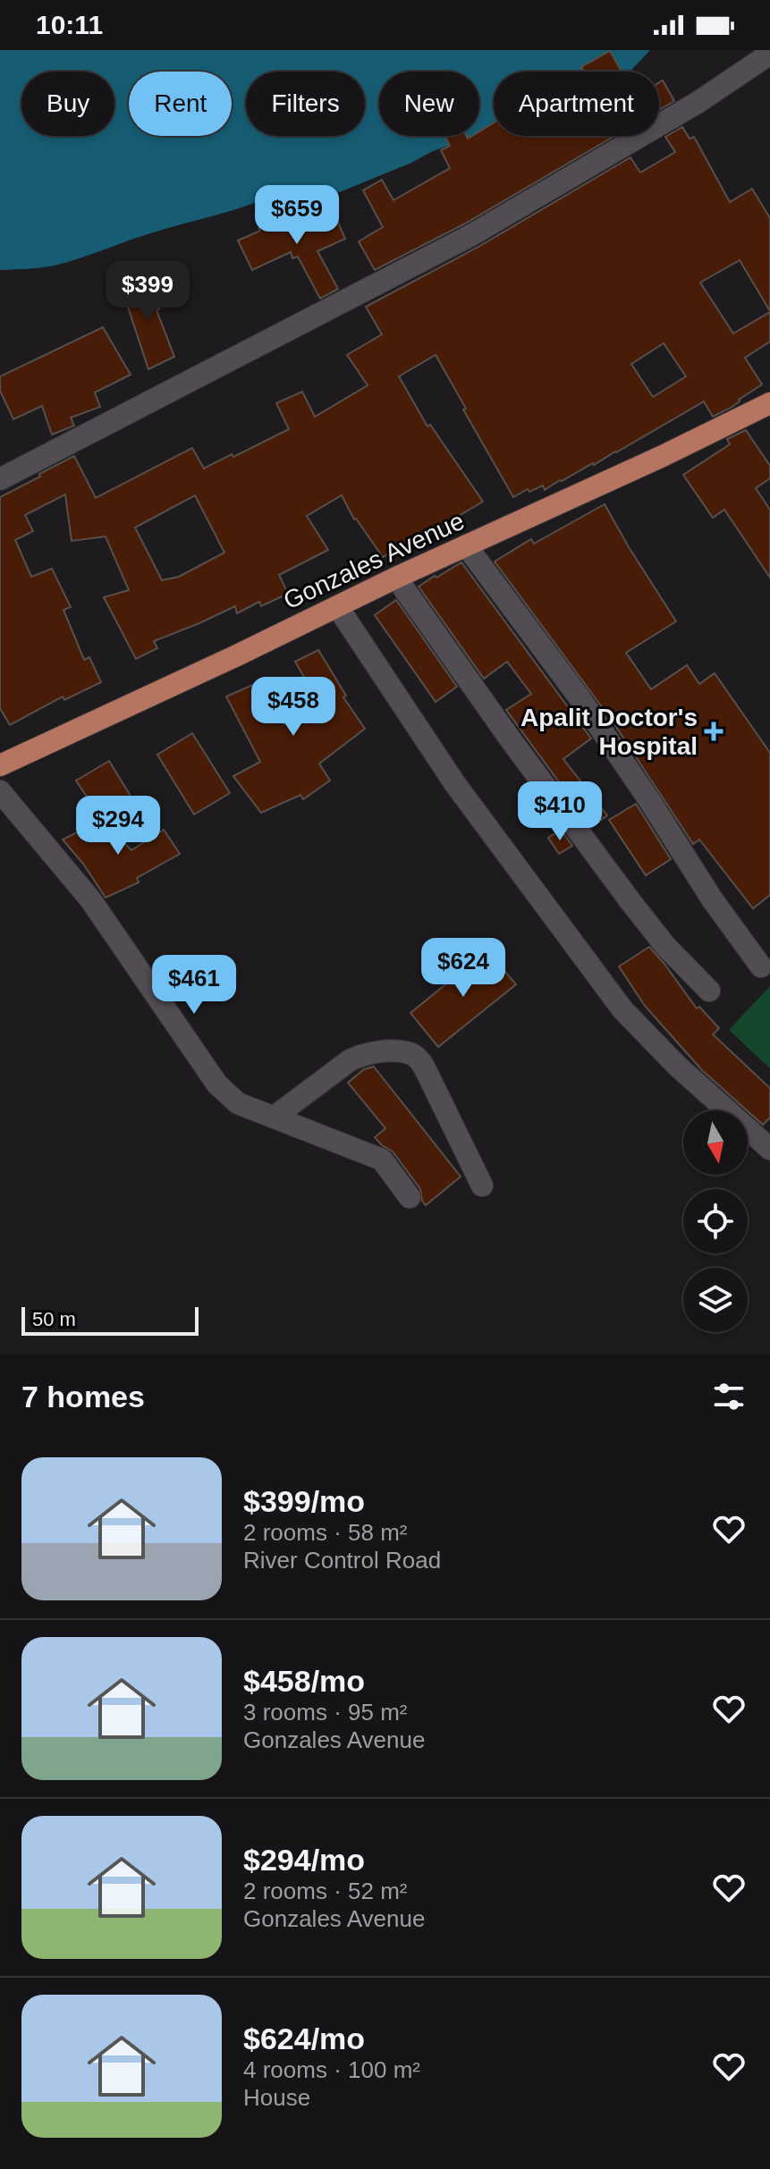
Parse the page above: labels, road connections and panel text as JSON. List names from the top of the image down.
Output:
{
  "streets": {
    "main road": ["Gonzales Avenue"]
  },
  "places": {
    "health": ["Apalit Doctor's Hospital"]
  },
  "scale_bar": "50 m",
  "north": "bottom",
  "page": {
    "status": "10:11",
    "chip": [
      "Buy",
      "Rent",
      "Filters",
      "New",
      "Apartment"
    ],
    "price": [
      "$659",
      "$399",
      "$458",
      "$410",
      "$294",
      "$624",
      "$461"
    ],
    "scale": "50 m",
    "heading": "7 homes",
    "list": [
      {
        "name": "$399/mo",
        "note": "2 rooms · 58 m² · River Control Road"
      },
      {
        "name": "$458/mo",
        "note": "3 rooms · 95 m² · Gonzales Avenue"
      },
      {
        "name": "$294/mo",
        "note": "2 rooms · 52 m² · Gonzales Avenue"
      },
      {
        "name": "$624/mo",
        "note": "4 rooms · 100 m² · House"
      }
    ]
  }
}
